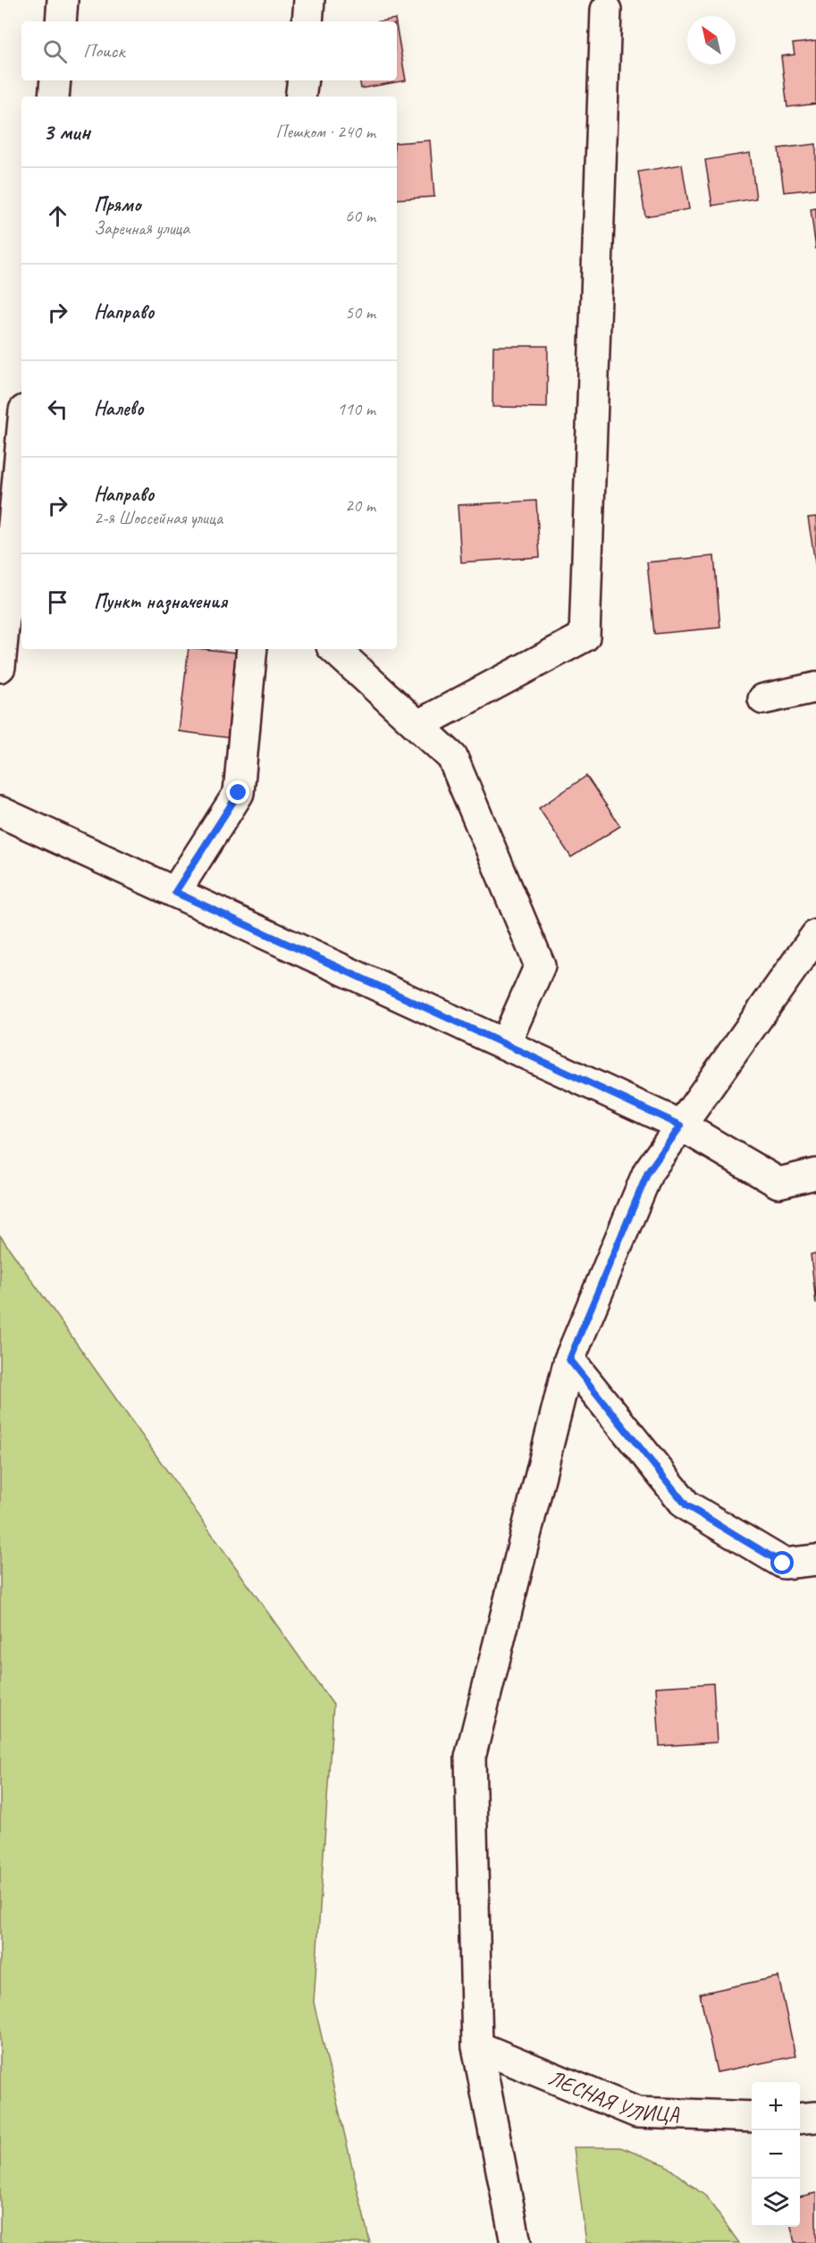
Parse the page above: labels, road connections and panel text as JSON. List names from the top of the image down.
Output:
{
  "streets": {
    "street": ["ЛЕСНАЯ УЛИЦА"]
  },
  "north": "top left",
  "page": {
    "search": "Поиск",
    "heading": ["3 мин", "Пешком · 240 m"],
    "list": [
      ["Прямо", "Заречная улица", "60 m"],
      ["Направо", "50 m"],
      ["Налево", "110 m"],
      ["Направо", "2-я Шоссейная улица", "20 m"],
      "Пункт назначения"
    ],
    "map_buttons": ["+", "−"]
  }
}
